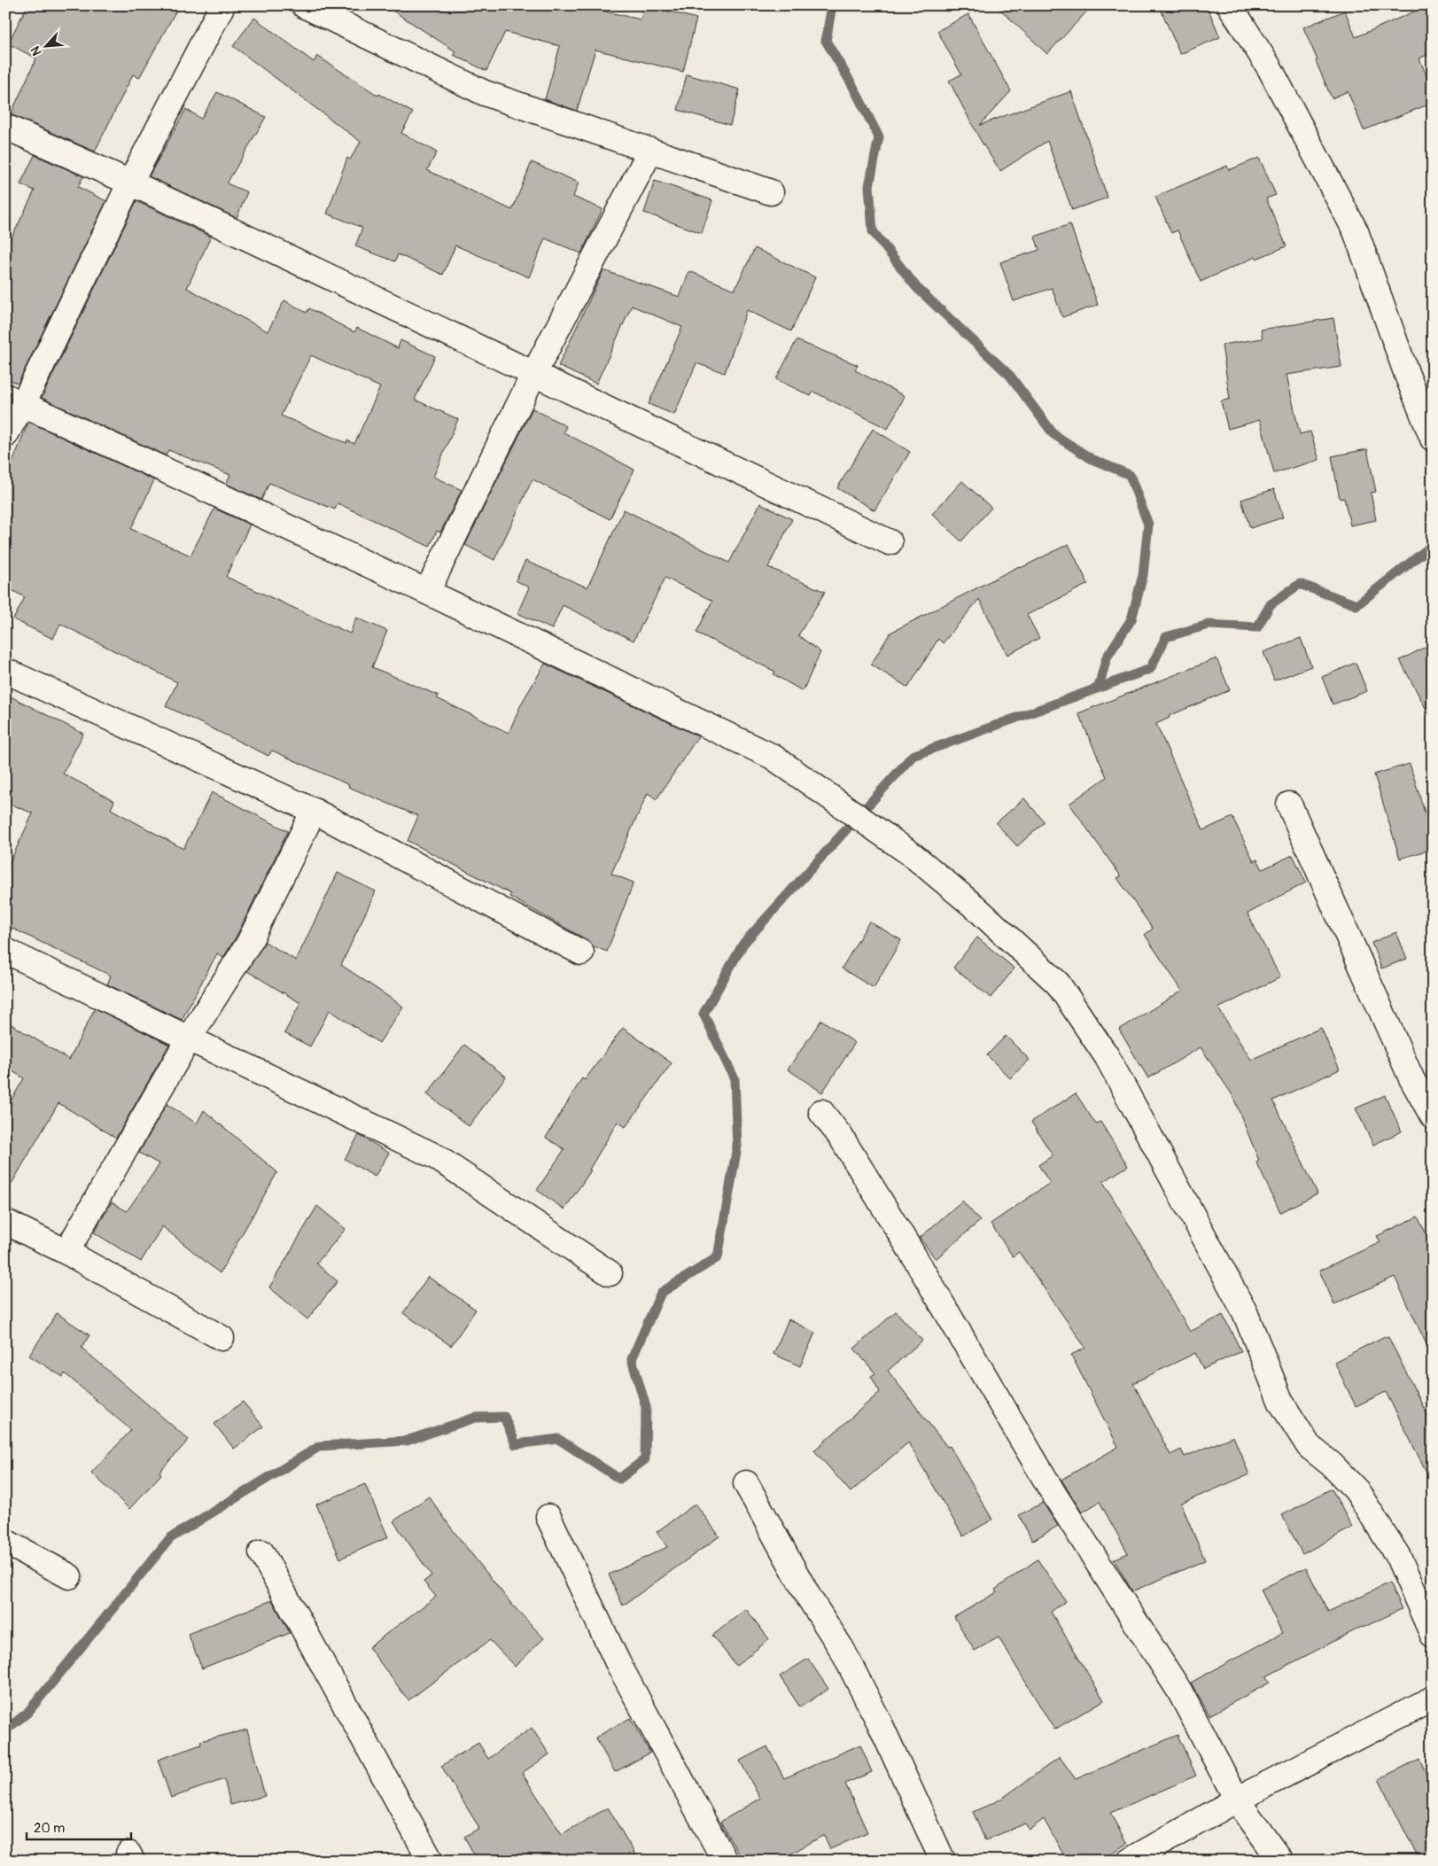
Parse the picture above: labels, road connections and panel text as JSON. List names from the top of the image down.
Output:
{
  "scale_bar": "20 m",
  "north": "bottom left"
}
